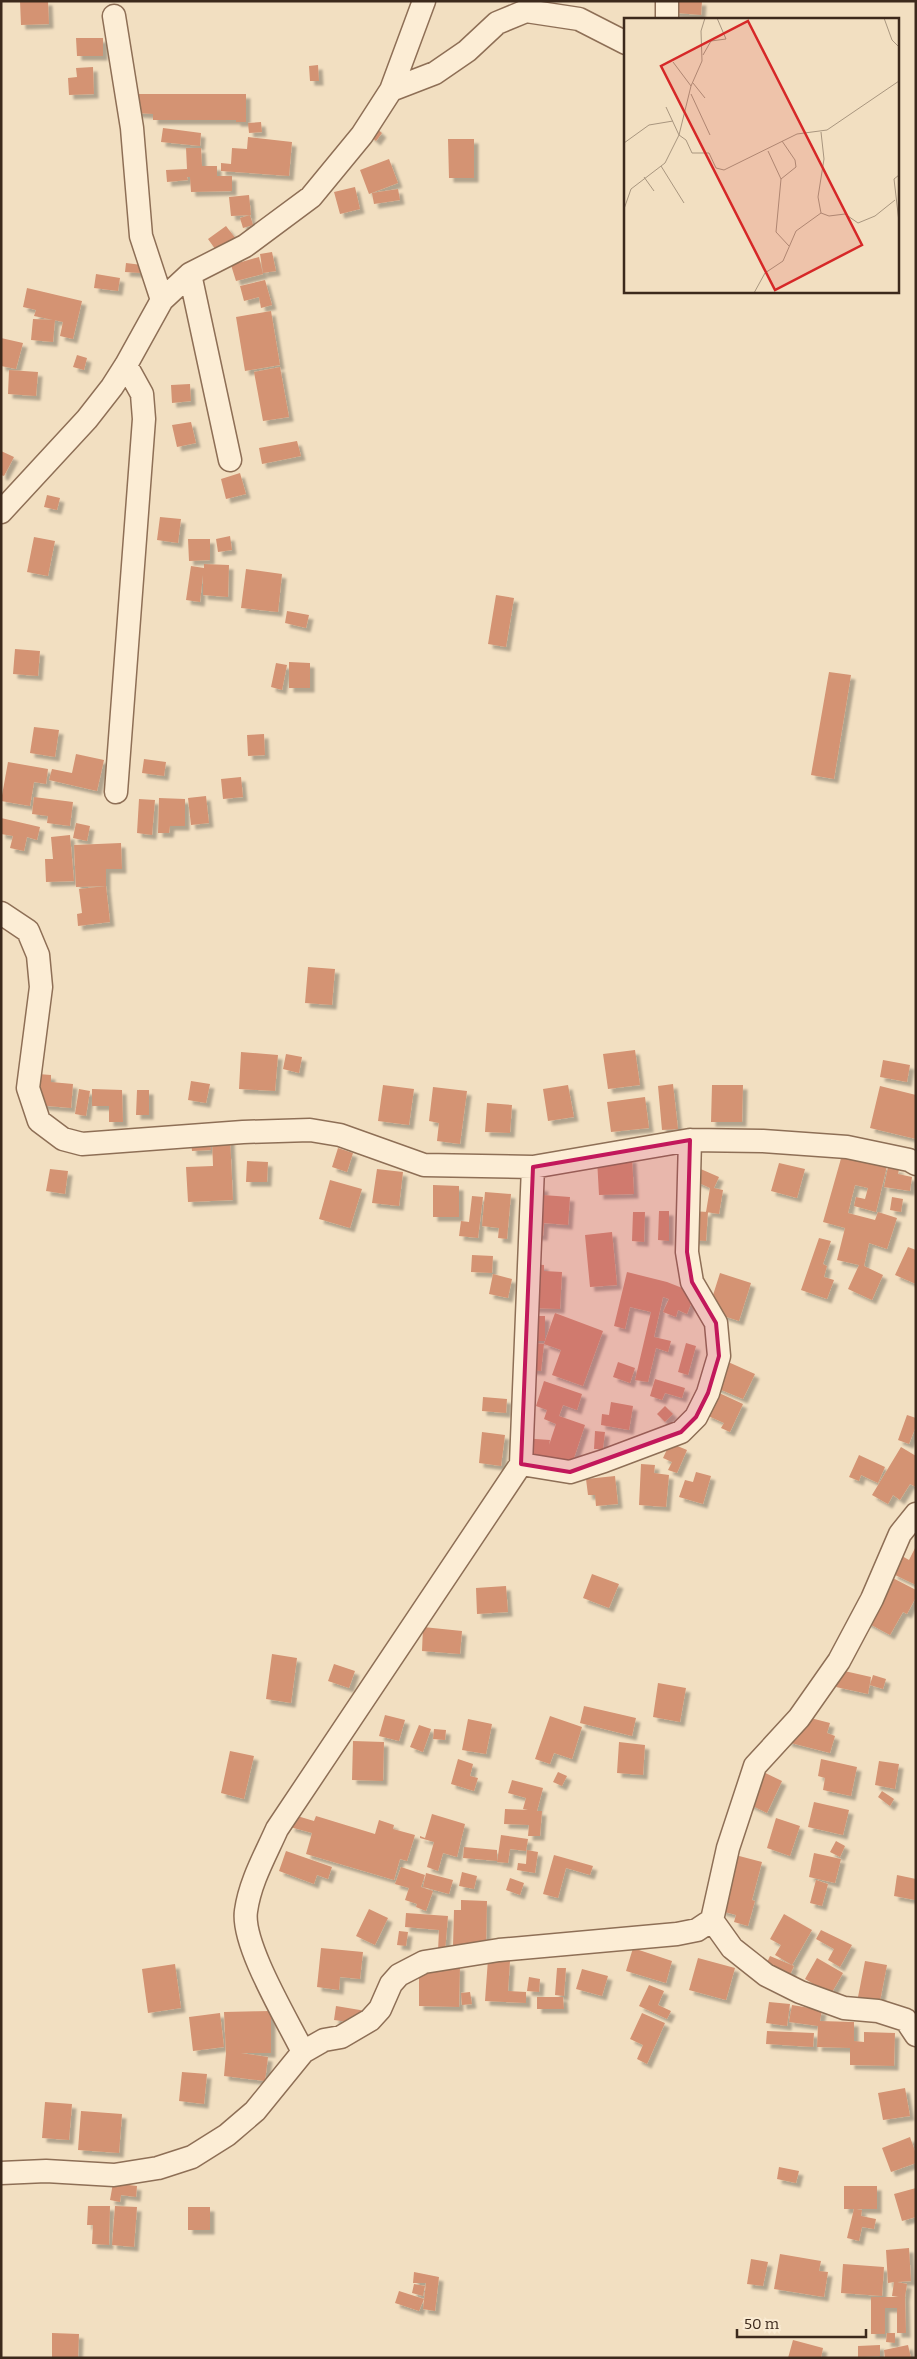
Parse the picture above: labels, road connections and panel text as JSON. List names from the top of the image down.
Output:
{
  "scale_bar": "50 m"
}
